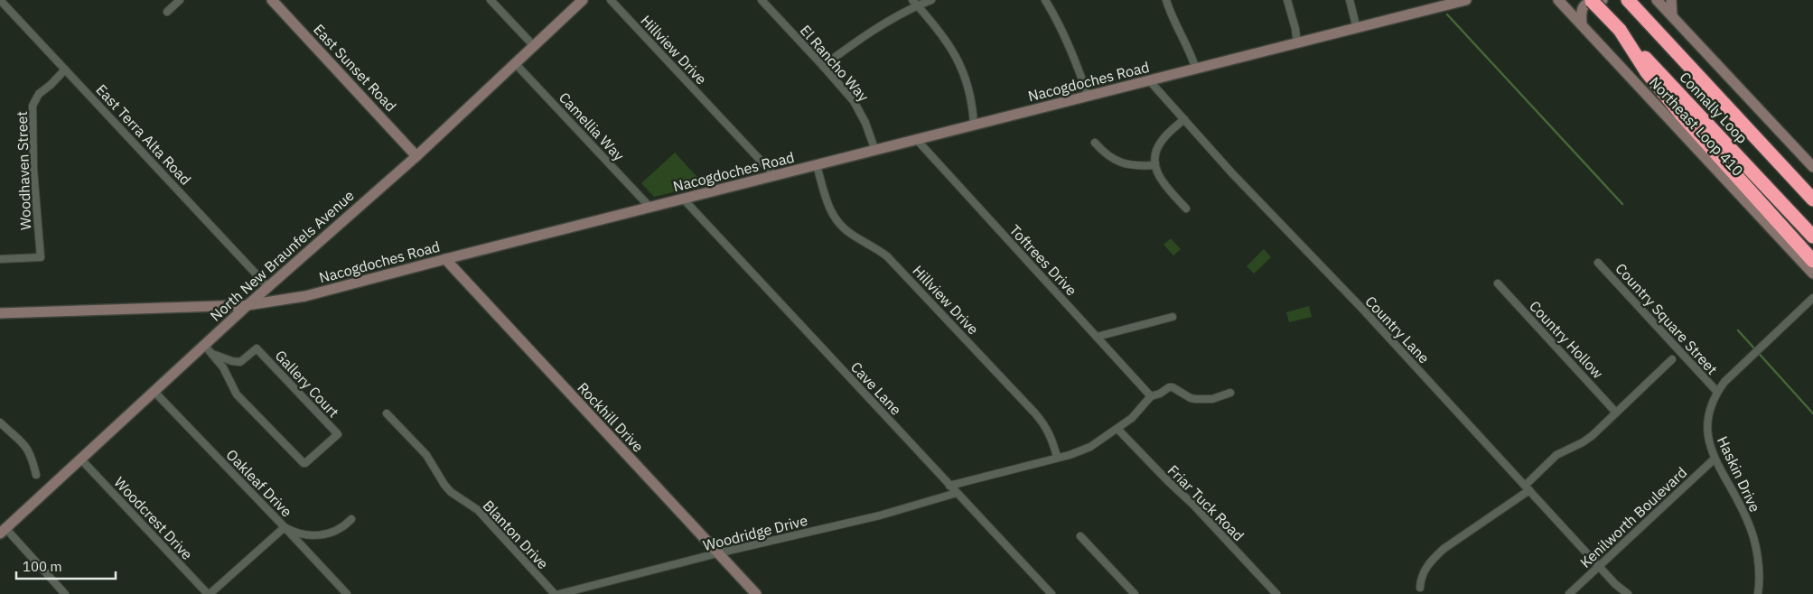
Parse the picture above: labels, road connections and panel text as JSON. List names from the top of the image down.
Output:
{
  "streets": {
    "highway": ["Connally Loop"],
    "main road": [
      "East Sunset Road",
      "Nacogdoches Road",
      "Northeast Loop 410",
      "North New Braunfels Avenue",
      "Rockhill Drive"
    ],
    "street": [
      "Hillview Drive",
      "El Rancho Way",
      "Camellia Way",
      "East Terra Alta Road",
      "Woodhaven Street",
      "Toftrees Drive",
      "Country Square Street",
      "Country Lane",
      "Country Hollow",
      "Gallery Court",
      "Cave Lane",
      "Haskin Drive",
      "Oakleaf Drive",
      "Friar Tuck Road",
      "Kenilworth Boulevard",
      "Woodcrest Drive",
      "Woodridge Drive",
      "Blanton Drive"
    ]
  },
  "crossings": [
    ["Hillview Drive", "Nacogdoches Road"],
    ["El Rancho Way", "Nacogdoches Road"],
    ["East Sunset Road", "North New Braunfels Avenue"],
    ["Nacogdoches Road", "Camellia Way"],
    ["Nacogdoches Road", "North New Braunfels Avenue"],
    ["Nacogdoches Road", "Toftrees Drive"],
    ["Nacogdoches Road", "Country Lane"],
    ["Nacogdoches Road", "Cave Lane"],
    ["Nacogdoches Road", "Rockhill Drive"],
    ["Camellia Way", "North New Braunfels Avenue"],
    ["East Terra Alta Road", "Woodhaven Street"],
    ["East Terra Alta Road", "North New Braunfels Avenue"],
    ["North New Braunfels Avenue", "Gallery Court"],
    ["North New Braunfels Avenue", "Oakleaf Drive"],
    ["North New Braunfels Avenue", "Woodcrest Drive"],
    ["Country Square Street", "Haskin Drive"],
    ["Country Lane", "Kenilworth Boulevard"],
    ["Cave Lane", "Woodridge Drive"],
    ["Rockhill Drive", "Woodridge Drive"],
    ["Haskin Drive", "Kenilworth Boulevard"]
  ],
  "scale_bar": "100 m"
}
